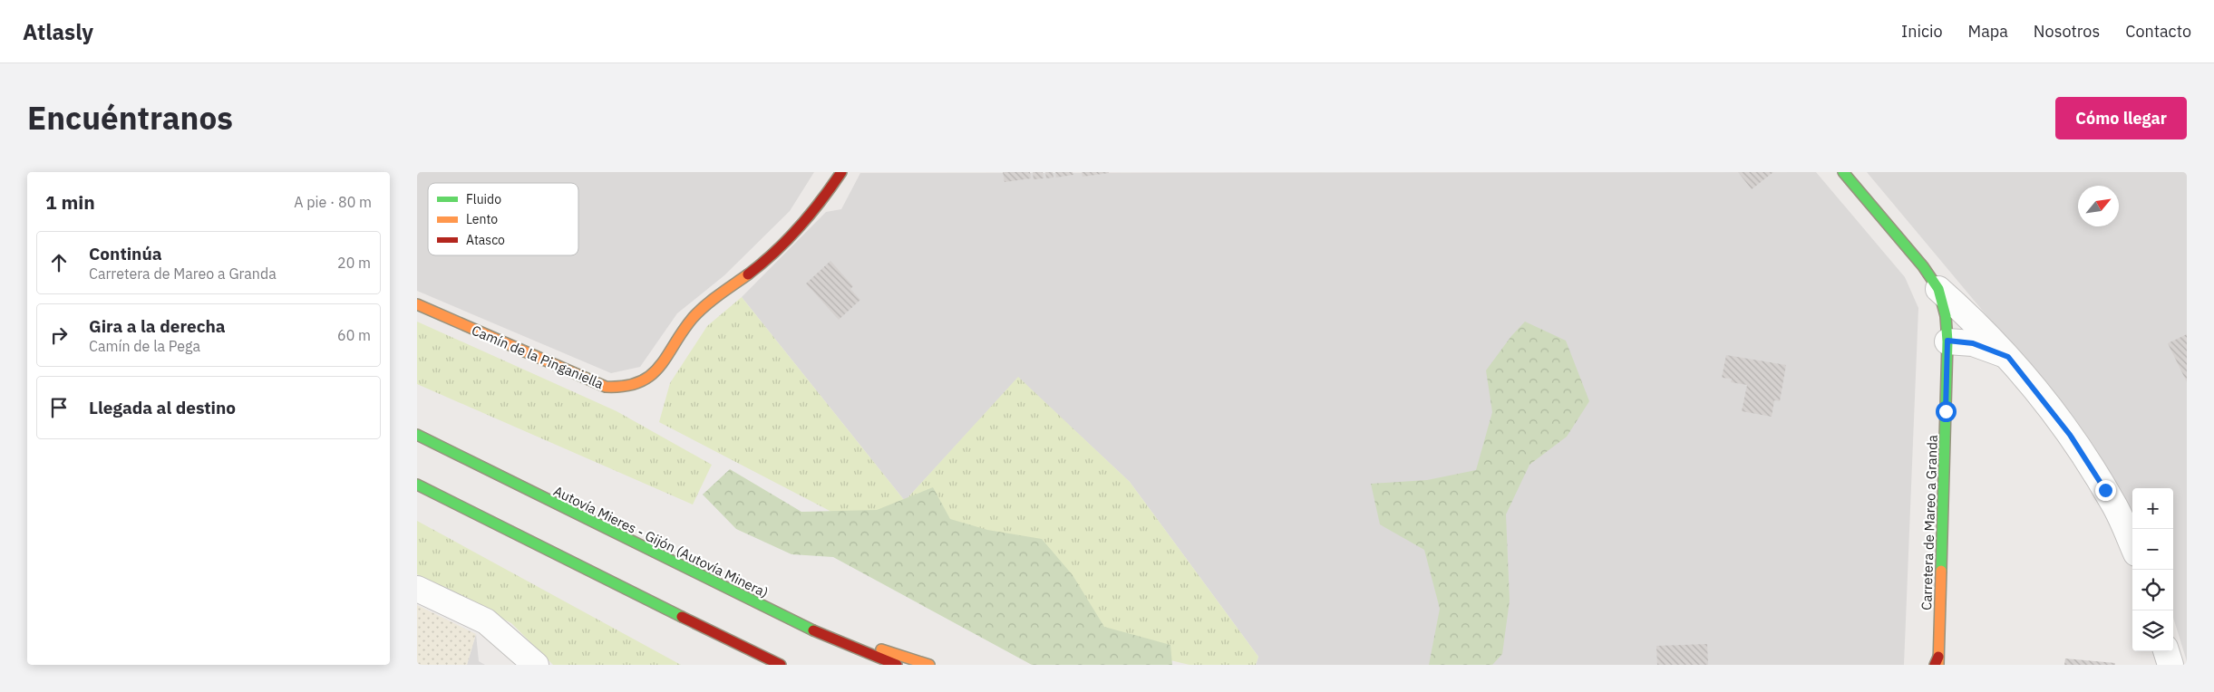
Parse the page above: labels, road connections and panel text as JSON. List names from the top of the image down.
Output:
{
  "streets": {
    "main road": ["Camín de la Pinganiella", "Carretera de Mareo a Granda", "Autovía Mieres - Gijón (Autovía Minera)"]
  },
  "legend": ["Fluido", "Lento", "Atasco"],
  "north": "top right",
  "page": {
    "header": "Atlasly",
    "nav": [
      "Inicio",
      "Mapa",
      "Nosotros",
      "Contacto"
    ],
    "title": "Encuéntranos",
    "buttons": "Cómo llegar",
    "heading": ["1 min", "A pie · 80 m"],
    "list": [
      ["Continúa", "Carretera de Mareo a Granda", "20 m"],
      ["Gira a la derecha", "Camín de la Pega", "60 m"],
      "Llegada al destino"
    ],
    "map_buttons": ["+", "−"]
  }
}
